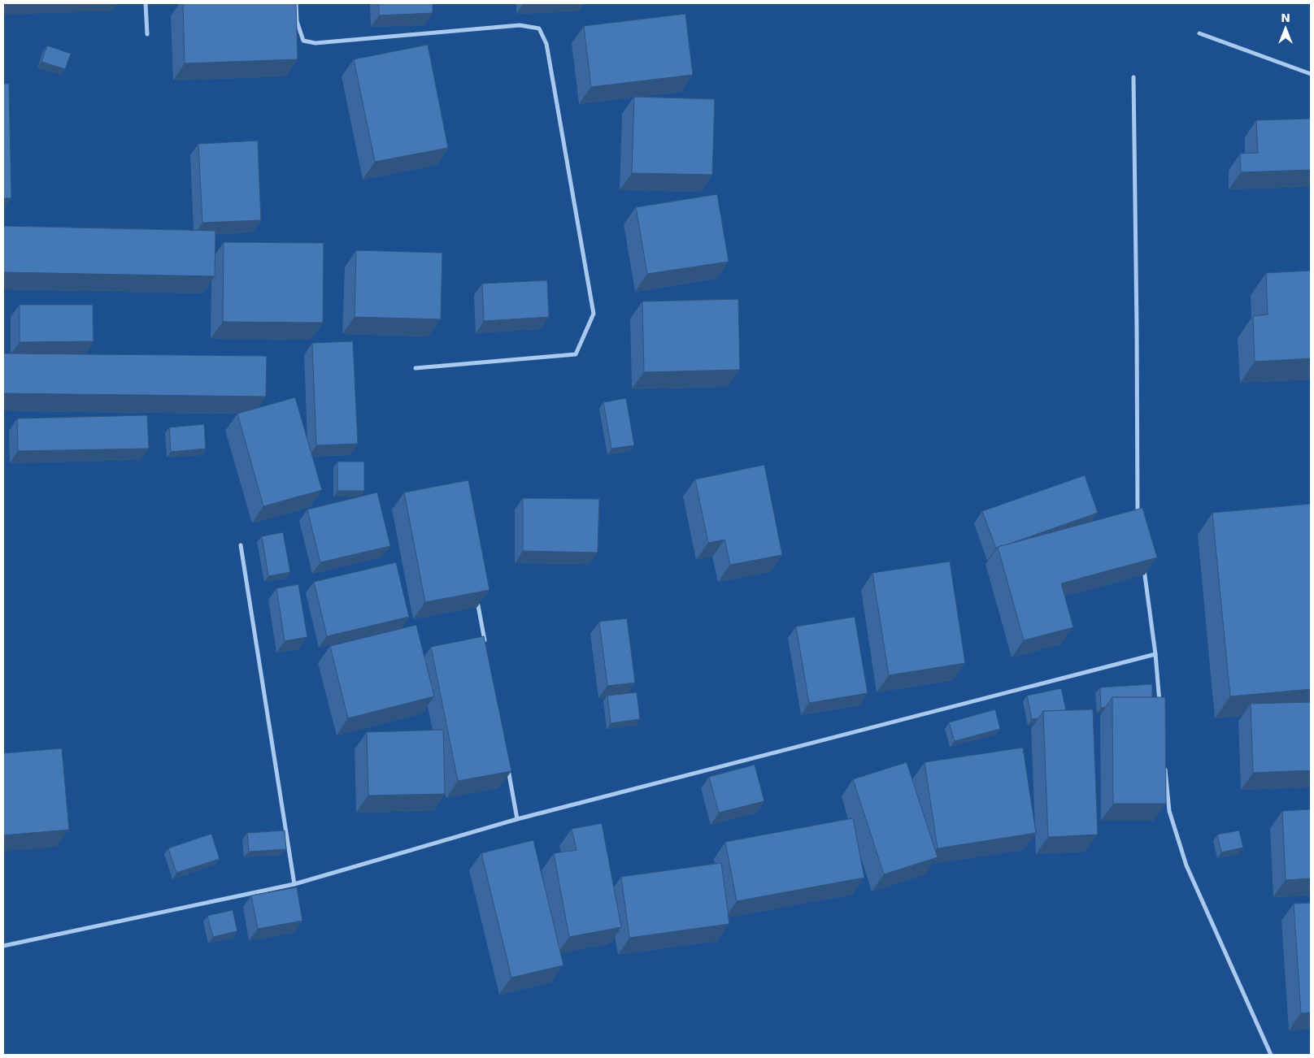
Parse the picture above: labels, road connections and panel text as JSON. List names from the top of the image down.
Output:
{
  "north": "top"
}
